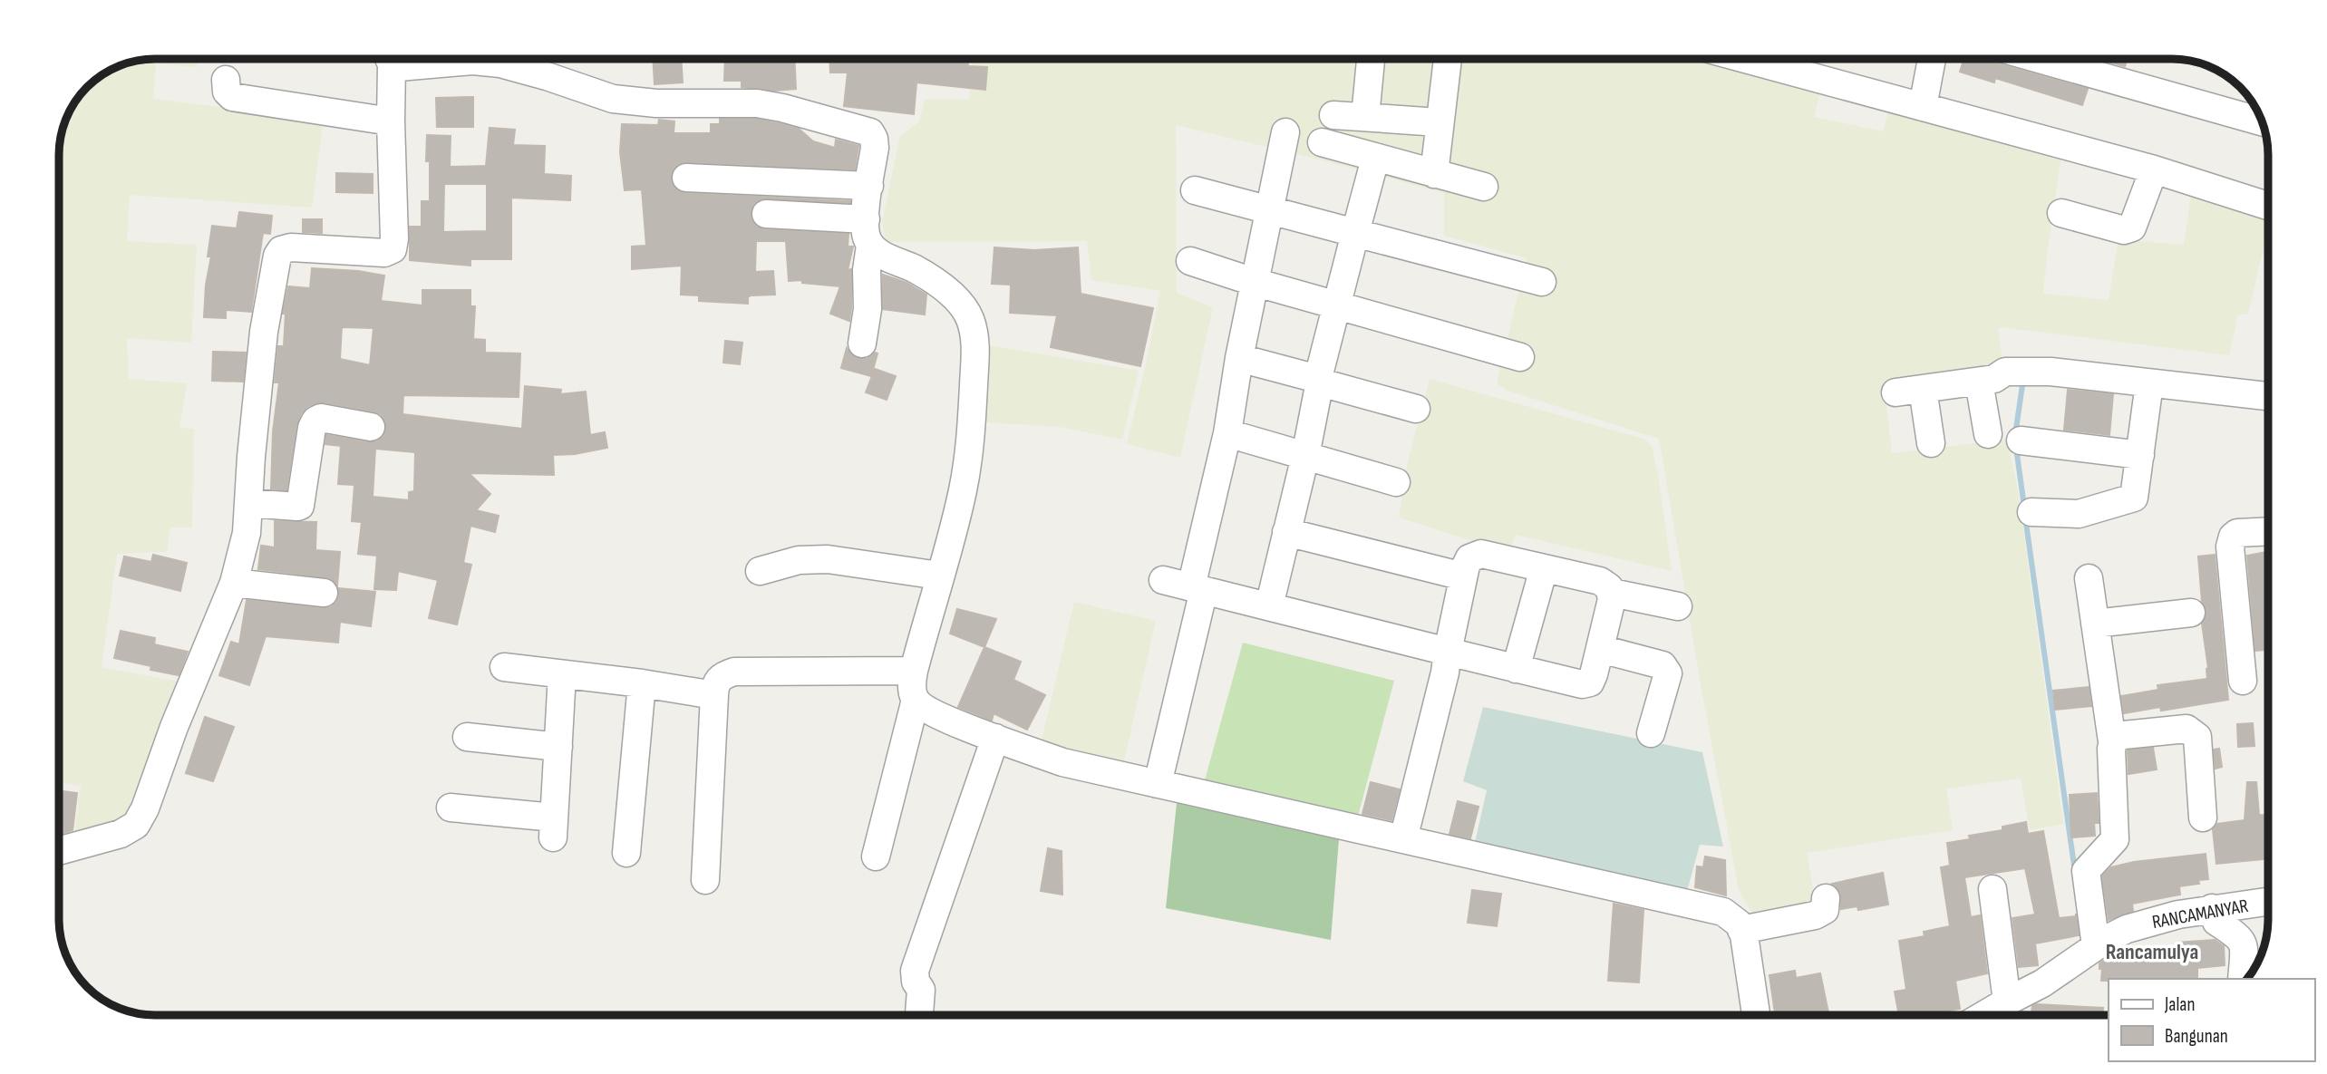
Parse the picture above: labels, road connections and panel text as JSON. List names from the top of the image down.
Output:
{
  "streets": {
    "street": ["RANCAMANYAR"]
  },
  "districts": ["Rancamulya"],
  "legend": ["Jalan", "Bangunan"]
}
